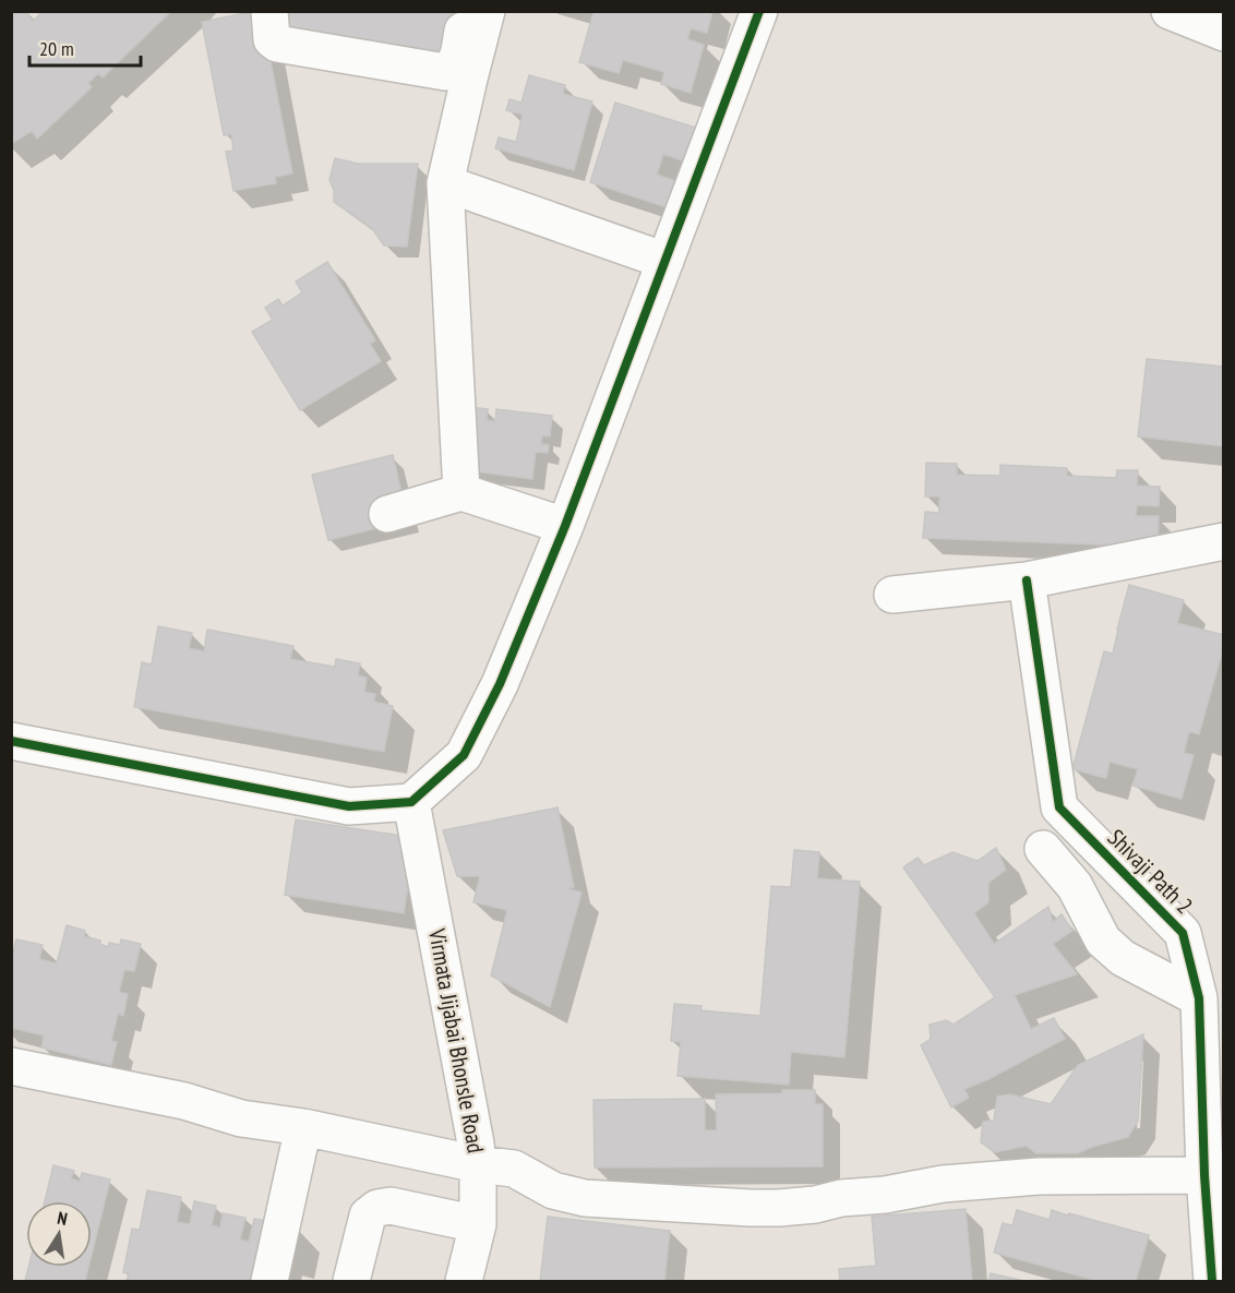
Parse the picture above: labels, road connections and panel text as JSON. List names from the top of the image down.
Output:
{
  "streets": {
    "street": ["Shivaji Path 2", "Virmata Jijabai Bhonsle Road"]
  },
  "scale_bar": "20 m",
  "north": "top"
}
